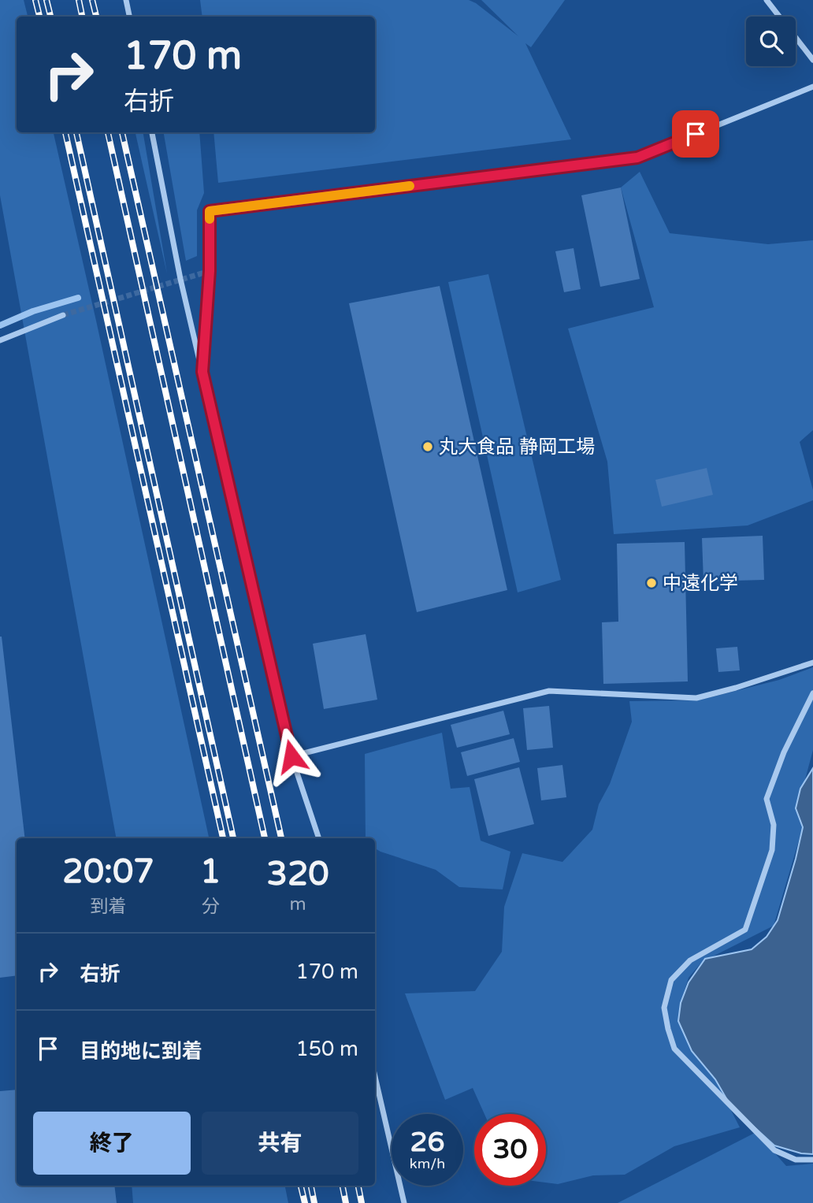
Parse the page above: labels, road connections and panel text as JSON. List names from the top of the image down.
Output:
{
  "places": ["丸大食品 静岡工場", "中遠化学"],
  "page": {
    "turn": ["170 m", "右折"],
    "eta": [
      "20:07",
      "到着",
      "1",
      "分",
      "320",
      "m"
    ],
    "list": [
      {
        "name": "右折",
        "value": "170 m"
      },
      {
        "name": "目的地に到着",
        "value": "150 m"
      }
    ],
    "buttons": ["終了", "共有"],
    "speed": "26 km/h",
    "limit": "30"
  }
}
